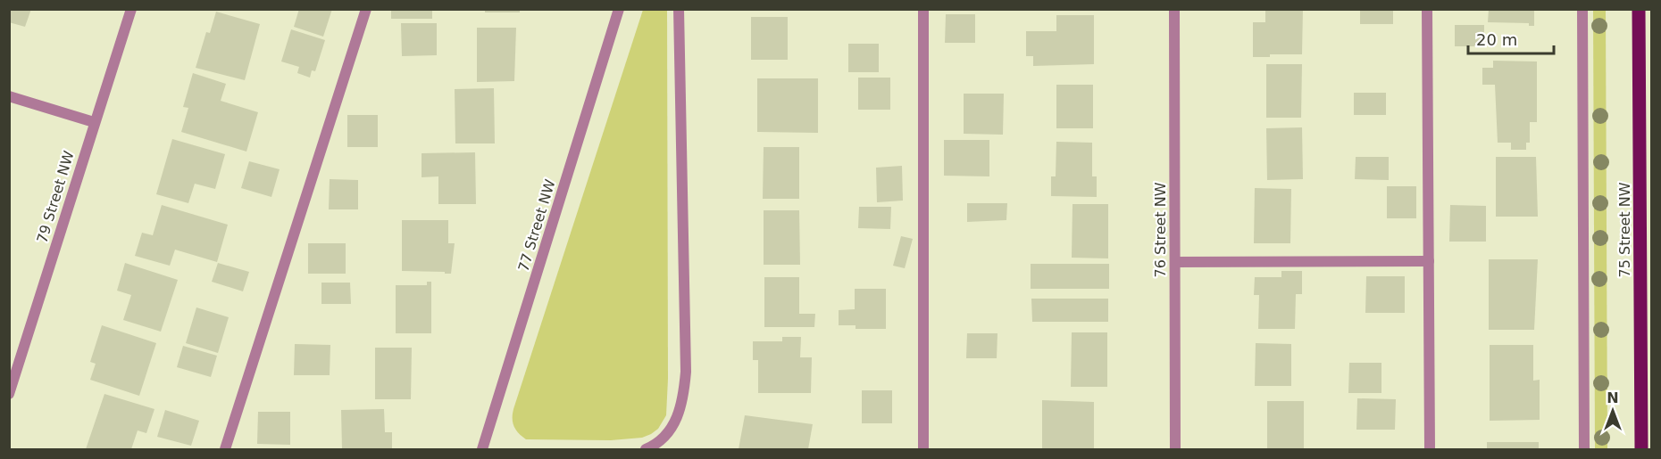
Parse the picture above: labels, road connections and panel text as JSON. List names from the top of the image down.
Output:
{
  "streets": {
    "main road": ["75 Street NW"],
    "street": ["79 Street NW", "77 Street NW", "76 Street NW"]
  },
  "scale_bar": "20 m",
  "north": "top"
}
